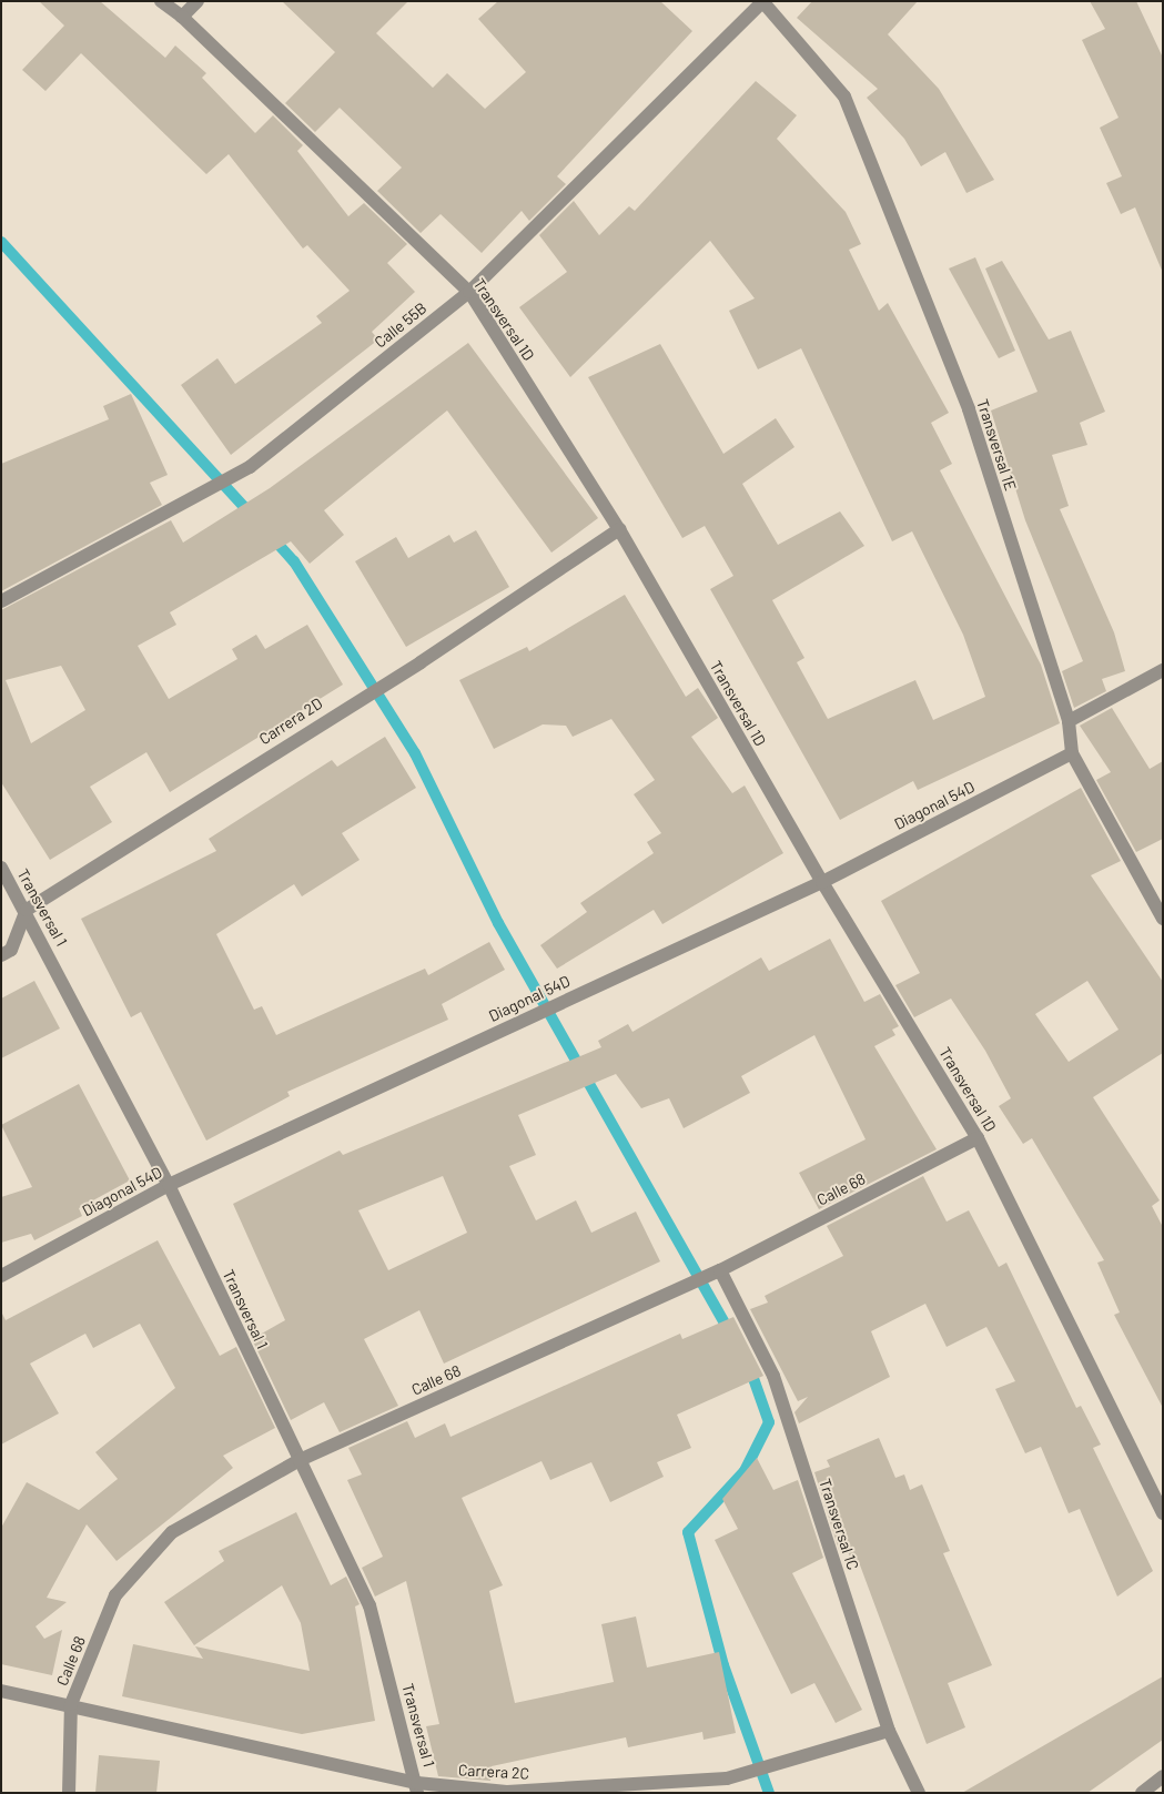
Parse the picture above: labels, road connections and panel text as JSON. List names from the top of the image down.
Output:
{
  "streets": {
    "street": [
      "Transversal 1D",
      "Calle 55B",
      "Transversal 1E",
      "Carrera 2D",
      "Diagonal 54D",
      "Transversal 1",
      "Calle 68",
      "Transversal 1C",
      "Carrera 2C"
    ]
  },
  "crossings": [
    ["Transversal 1D", "Calle 55B"],
    ["Transversal 1D", "Carrera 2D"],
    ["Transversal 1D", "Diagonal 54D"],
    ["Transversal 1D", "Calle 68"],
    ["Calle 55B", "Transversal 1E"],
    ["Transversal 1E", "Diagonal 54D"],
    ["Carrera 2D", "Transversal 1"],
    ["Diagonal 54D", "Transversal 1"],
    ["Transversal 1", "Calle 68"],
    ["Transversal 1", "Carrera 2C"],
    ["Calle 68", "Transversal 1C"],
    ["Calle 68", "Carrera 2C"],
    ["Transversal 1C", "Carrera 2C"]
  ]
}
